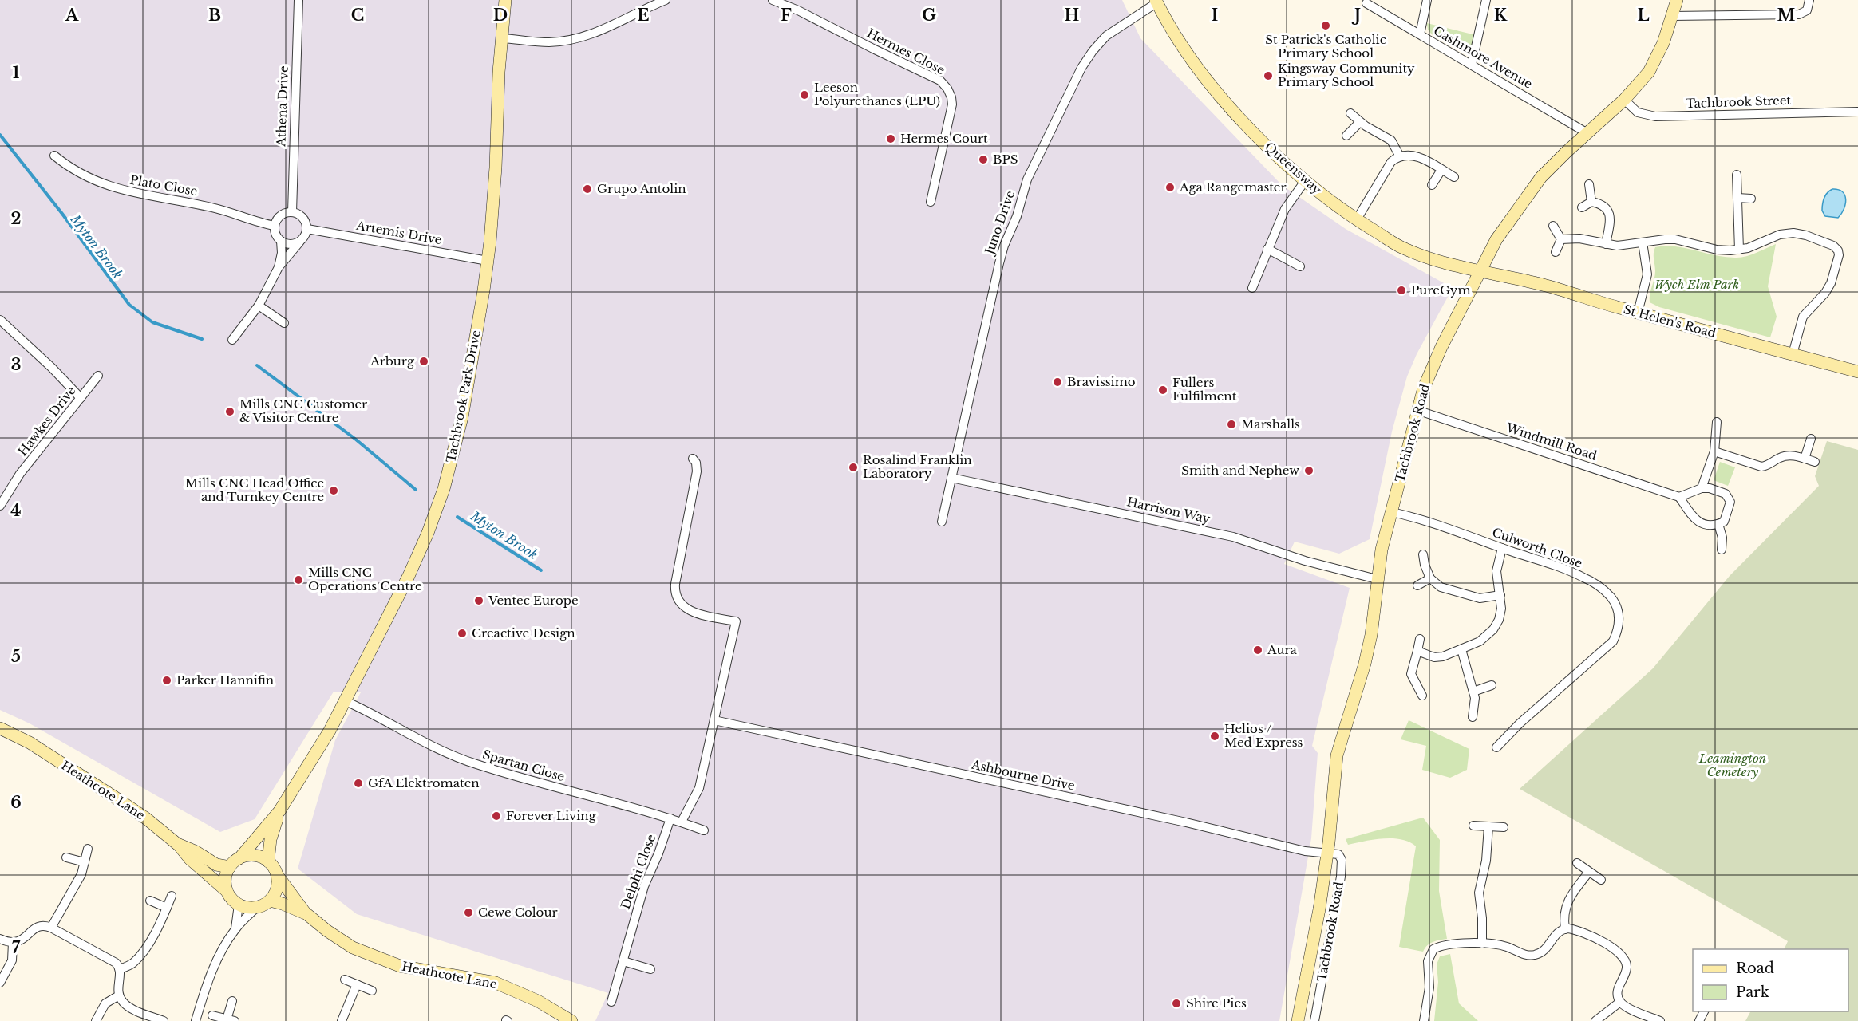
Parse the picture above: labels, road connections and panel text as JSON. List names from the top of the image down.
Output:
{
  "streets": {
    "street": [
      "Hermes Close",
      "Cashmore Avenue",
      "Tachbrook Street",
      "Athena Drive",
      "Queensway",
      "Plato Close",
      "Juno Drive",
      "Artemis Drive",
      "St Helen's Road",
      "Tachbrook Park Drive",
      "Hawkes Drive",
      "Tachbrook Road",
      "Windmill Road",
      "Harrison Way",
      "Culworth Close",
      "Spartan Close",
      "Ashbourne Drive",
      "Heathcote Lane",
      "Delphi Close"
    ]
  },
  "crossings": [
    ["Cashmore Avenue", "Tachbrook Road"],
    ["Tachbrook Street", "Tachbrook Road"],
    ["Athena Drive", "Plato Close"],
    ["Athena Drive", "Artemis Drive"],
    ["Queensway", "Juno Drive"],
    ["Queensway", "St Helen's Road"],
    ["Queensway", "Tachbrook Road"],
    ["Plato Close", "Artemis Drive"],
    ["Juno Drive", "Harrison Way"],
    ["Artemis Drive", "Tachbrook Park Drive"],
    ["St Helen's Road", "Tachbrook Road"],
    ["Tachbrook Park Drive", "Spartan Close"],
    ["Tachbrook Park Drive", "Heathcote Lane"],
    ["Tachbrook Road", "Windmill Road"],
    ["Tachbrook Road", "Harrison Way"],
    ["Tachbrook Road", "Culworth Close"],
    ["Tachbrook Road", "Ashbourne Drive"],
    ["Spartan Close", "Delphi Close"]
  ],
  "water": ["Myton Brook"],
  "parks": ["Wych Elm Park", "Leamington Cemetery"],
  "places": [
    "St Patrick's Catholic Primary School",
    "Kingsway Community Primary School",
    "Leeson Polyurethanes (LPU)",
    "Hermes Court",
    "BPS",
    "Aga Rangemaster",
    "Grupo Antolin",
    "PureGym",
    "Arburg",
    "Bravissimo",
    "Fullers Fulfilment",
    "Mills CNC Customer & Visitor Centre",
    "Marshalls",
    "Rosalind Franklin Laboratory",
    "Smith and Nephew",
    "Mills CNC Head Office and Turnkey Centre",
    "Mills CNC Operations Centre",
    "Ventec Europe",
    "Creactive Design",
    "Aura",
    "Parker Hannifin",
    "Helios / Med Express",
    "GfA Elektromaten",
    "Forever Living",
    "Cewe Colour",
    "Shire Pies"
  ],
  "legend": ["Road", "Park"],
  "grid": {
    "columns": [
      "A",
      "B",
      "C",
      "D",
      "E",
      "F",
      "G",
      "H",
      "I",
      "J",
      "K",
      "L",
      "M"
    ],
    "rows": [
      "1",
      "2",
      "3",
      "4",
      "5",
      "6",
      "7"
    ]
  }
}
